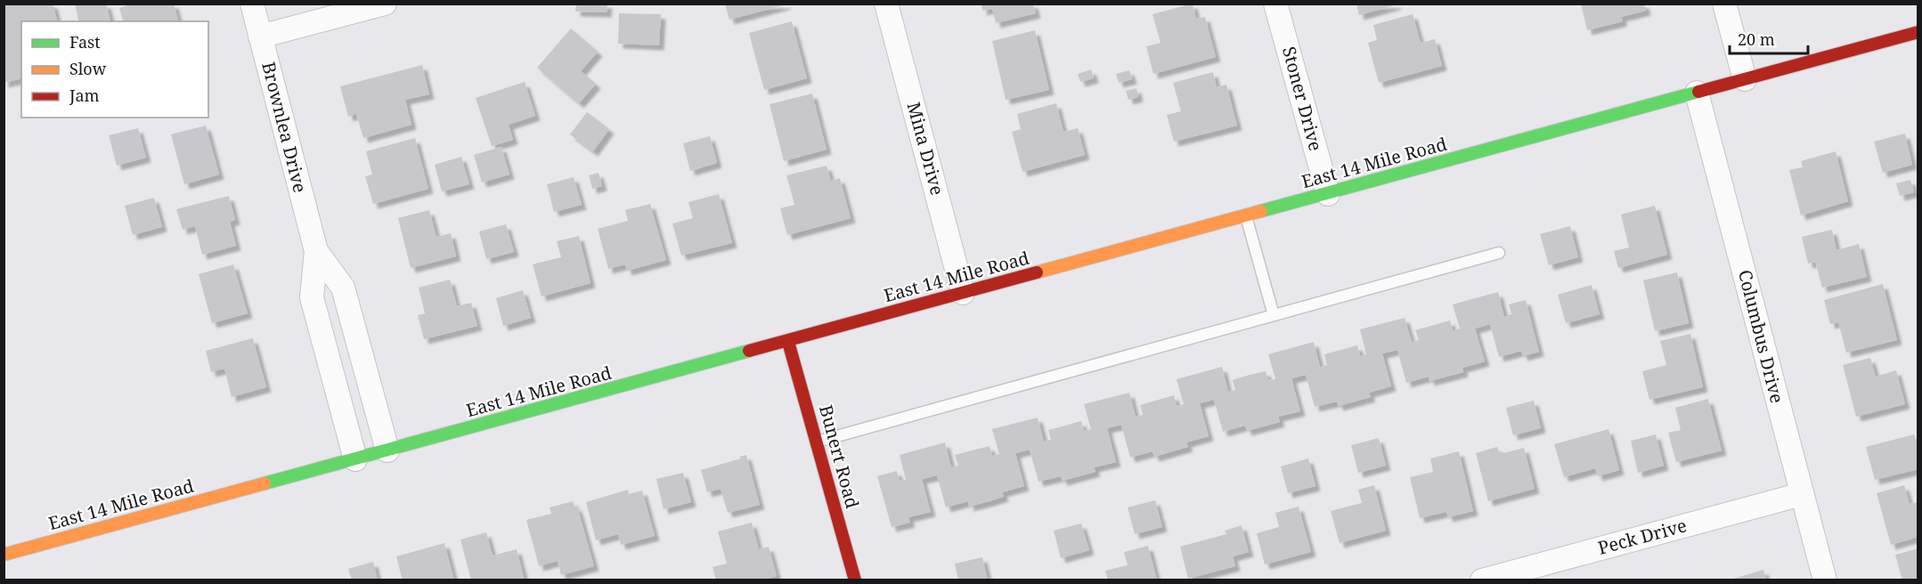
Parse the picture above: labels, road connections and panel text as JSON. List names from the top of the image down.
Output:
{
  "streets": {
    "main road": ["East 14 Mile Road", "Bunert Road"],
    "street": [
      "Stoner Drive",
      "Brownlea Drive",
      "Mina Drive",
      "Columbus Drive",
      "Peck Drive"
    ]
  },
  "crossings": [
    ["Stoner Drive", "East 14 Mile Road"],
    ["Brownlea Drive", "East 14 Mile Road"],
    ["Mina Drive", "East 14 Mile Road"],
    ["East 14 Mile Road", "Columbus Drive"],
    ["East 14 Mile Road", "Bunert Road"],
    ["Columbus Drive", "Peck Drive"]
  ],
  "legend": ["Fast", "Slow", "Jam"],
  "scale_bar": "20 m"
}
